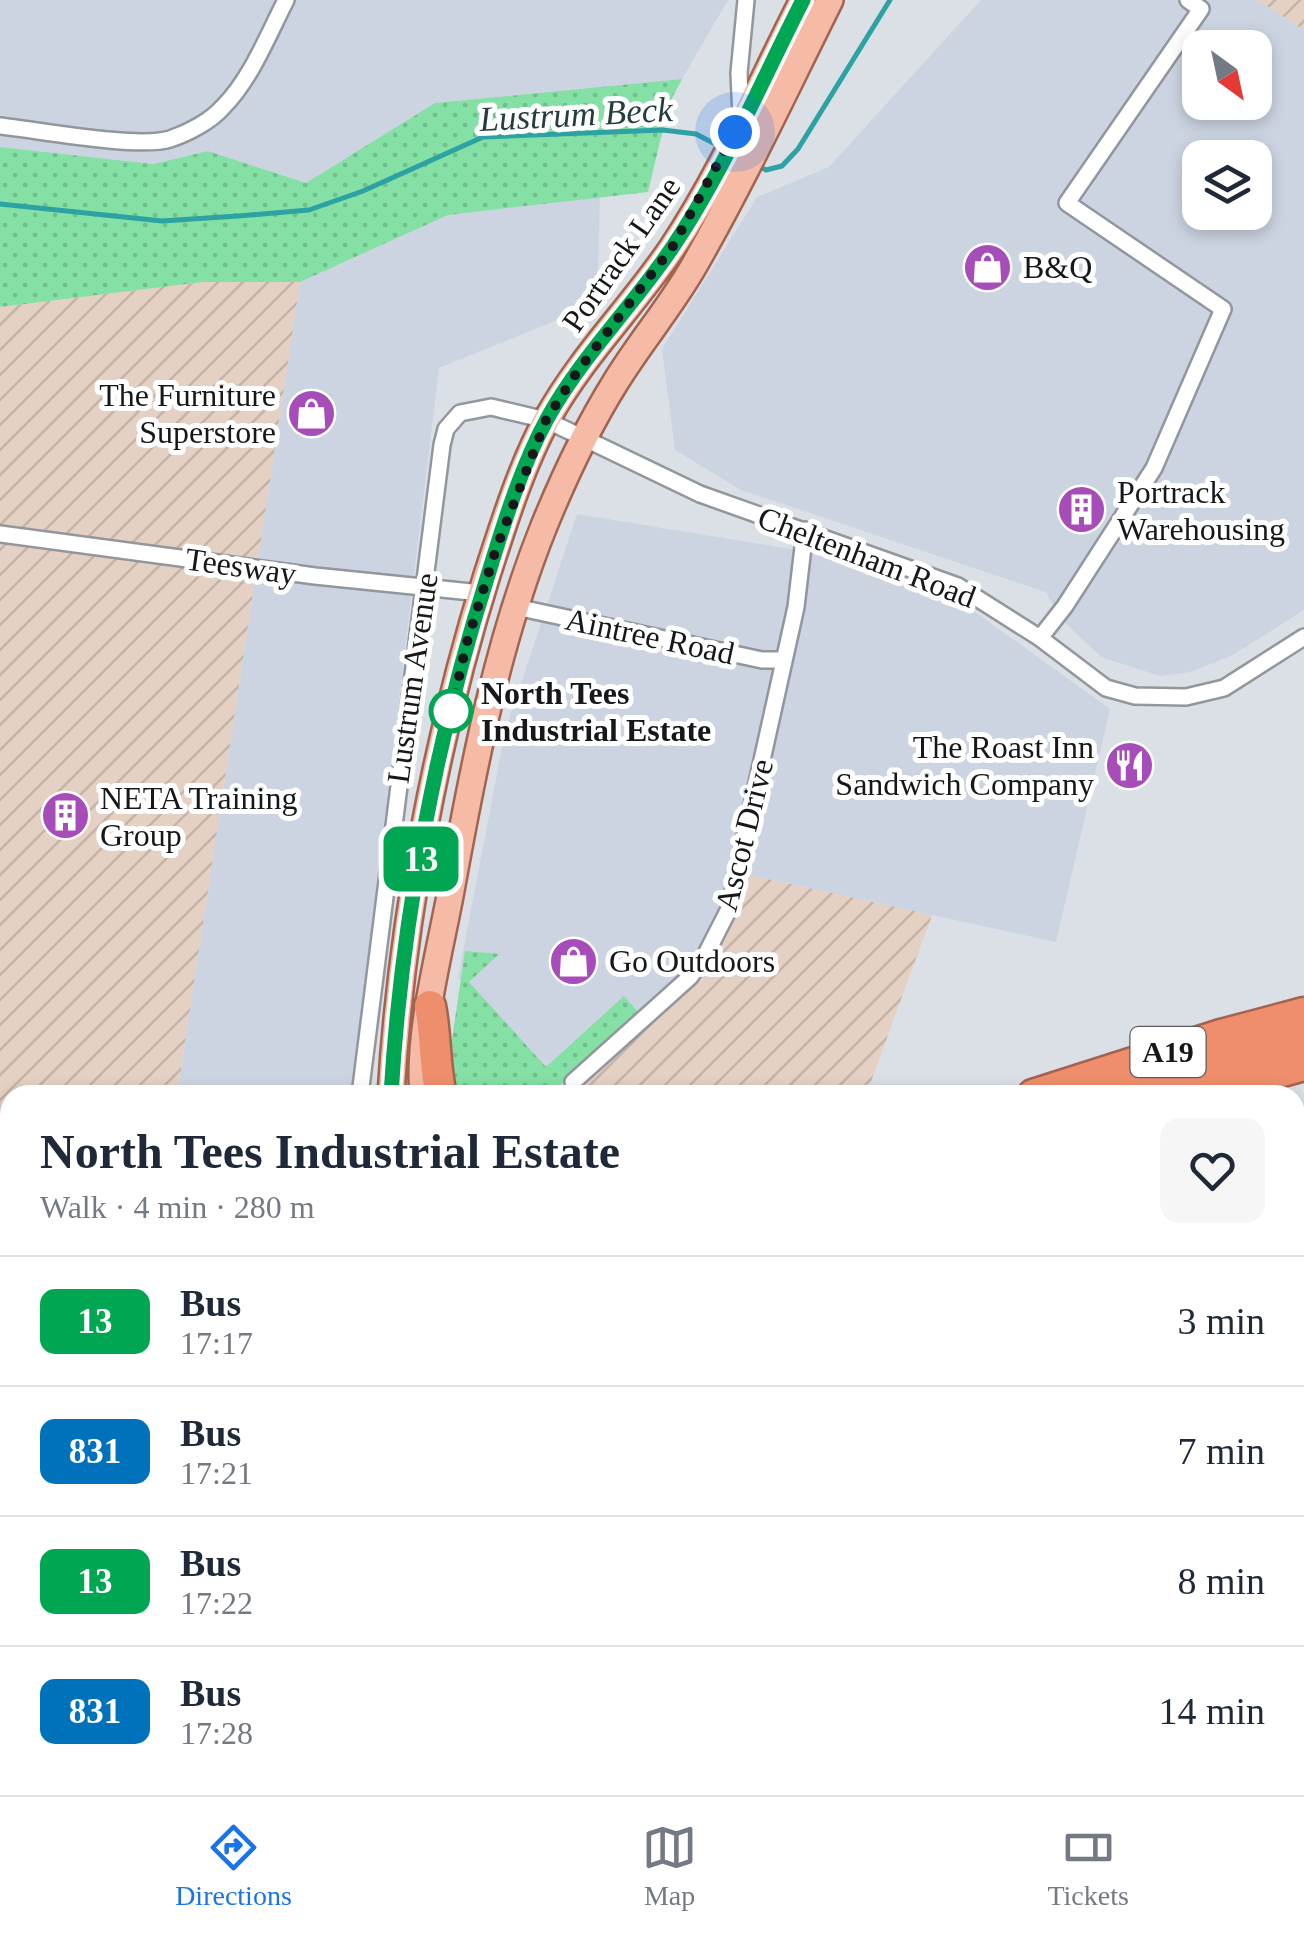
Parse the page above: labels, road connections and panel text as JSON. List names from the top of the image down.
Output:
{
  "streets": {
    "highway": ["A19"],
    "main road": ["Portrack Lane"],
    "street": [
      "Cheltenham Road",
      "Teesway",
      "Aintree Road",
      "Lustrum Avenue",
      "Ascot Drive"
    ]
  },
  "crossings": [
    ["Portrack Lane", "Cheltenham Road"],
    ["Portrack Lane", "Teesway"],
    ["Portrack Lane", "Aintree Road"],
    ["Portrack Lane", "Lustrum Avenue"],
    ["Cheltenham Road", "Lustrum Avenue"],
    ["Cheltenham Road", "Ascot Drive"],
    ["Teesway", "Lustrum Avenue"],
    ["Aintree Road", "Ascot Drive"]
  ],
  "water": ["Lustrum Beck"],
  "places": {
    "shop": ["B&Q", "The Furniture Superstore", "Go Outdoors"],
    "building": ["Portrack Warehousing", "NETA Training Group"],
    "other": ["North Tees Industrial Estate"],
    "restaurant": ["The Roast Inn Sandwich Company"]
  },
  "lines": ["bus line 13"],
  "north": "bottom right",
  "page": {
    "on_map": "13",
    "heading": ["North Tees Industrial Estate", "Walk · 4 min · 280 m"],
    "list": [
      {
        "mark": "13",
        "name": "Bus",
        "note": "17:17",
        "value": "3 min"
      },
      {
        "mark": "831",
        "name": "Bus",
        "note": "17:21",
        "value": "7 min"
      },
      {
        "mark": "13",
        "name": "Bus",
        "note": "17:22",
        "value": "8 min"
      },
      {
        "mark": "831",
        "name": "Bus",
        "note": "17:28",
        "value": "14 min"
      }
    ],
    "tabs": ["Directions", "Map", "Tickets"]
  }
}
